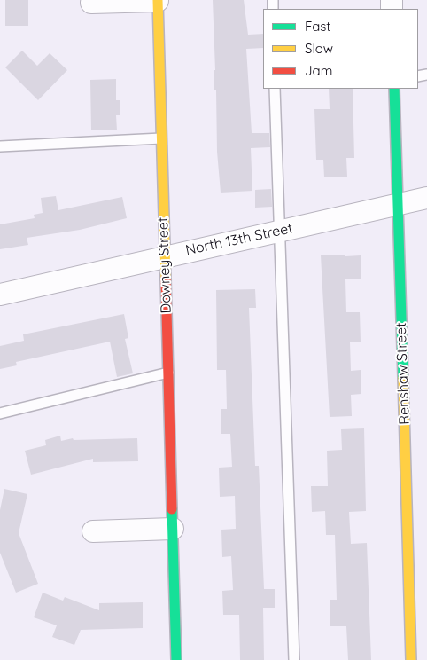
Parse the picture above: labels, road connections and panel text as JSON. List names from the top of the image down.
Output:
{
  "streets": {
    "street": ["North 13th Street", "Downey Street", "Renshaw Street"]
  },
  "crossings": [
    ["North 13th Street", "Downey Street"],
    ["North 13th Street", "Renshaw Street"]
  ],
  "legend": ["Fast", "Slow", "Jam"]
}
